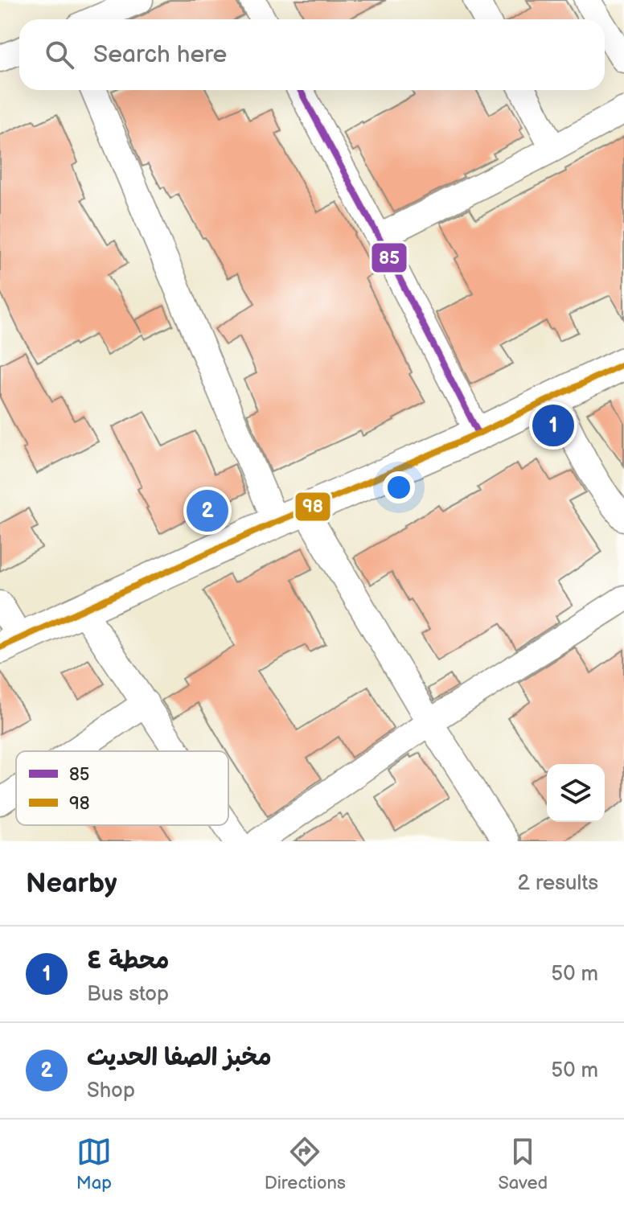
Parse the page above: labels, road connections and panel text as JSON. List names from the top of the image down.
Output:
{
  "lines": ["transit line 85", "transit line 98"],
  "legend": ["85", "98"],
  "page": {
    "search": "Search here",
    "pins": ["1", "2"],
    "heading": ["Nearby", "2 results"],
    "list": [
      {
        "mark": "1",
        "name": "محطة ٤",
        "note": "Bus stop",
        "value": "50 m"
      },
      {
        "mark": "2",
        "name": "مخبز الصفا الحديث",
        "note": "Shop",
        "value": "50 m"
      }
    ],
    "nav": ["Map", "Directions", "Saved"]
  }
}
